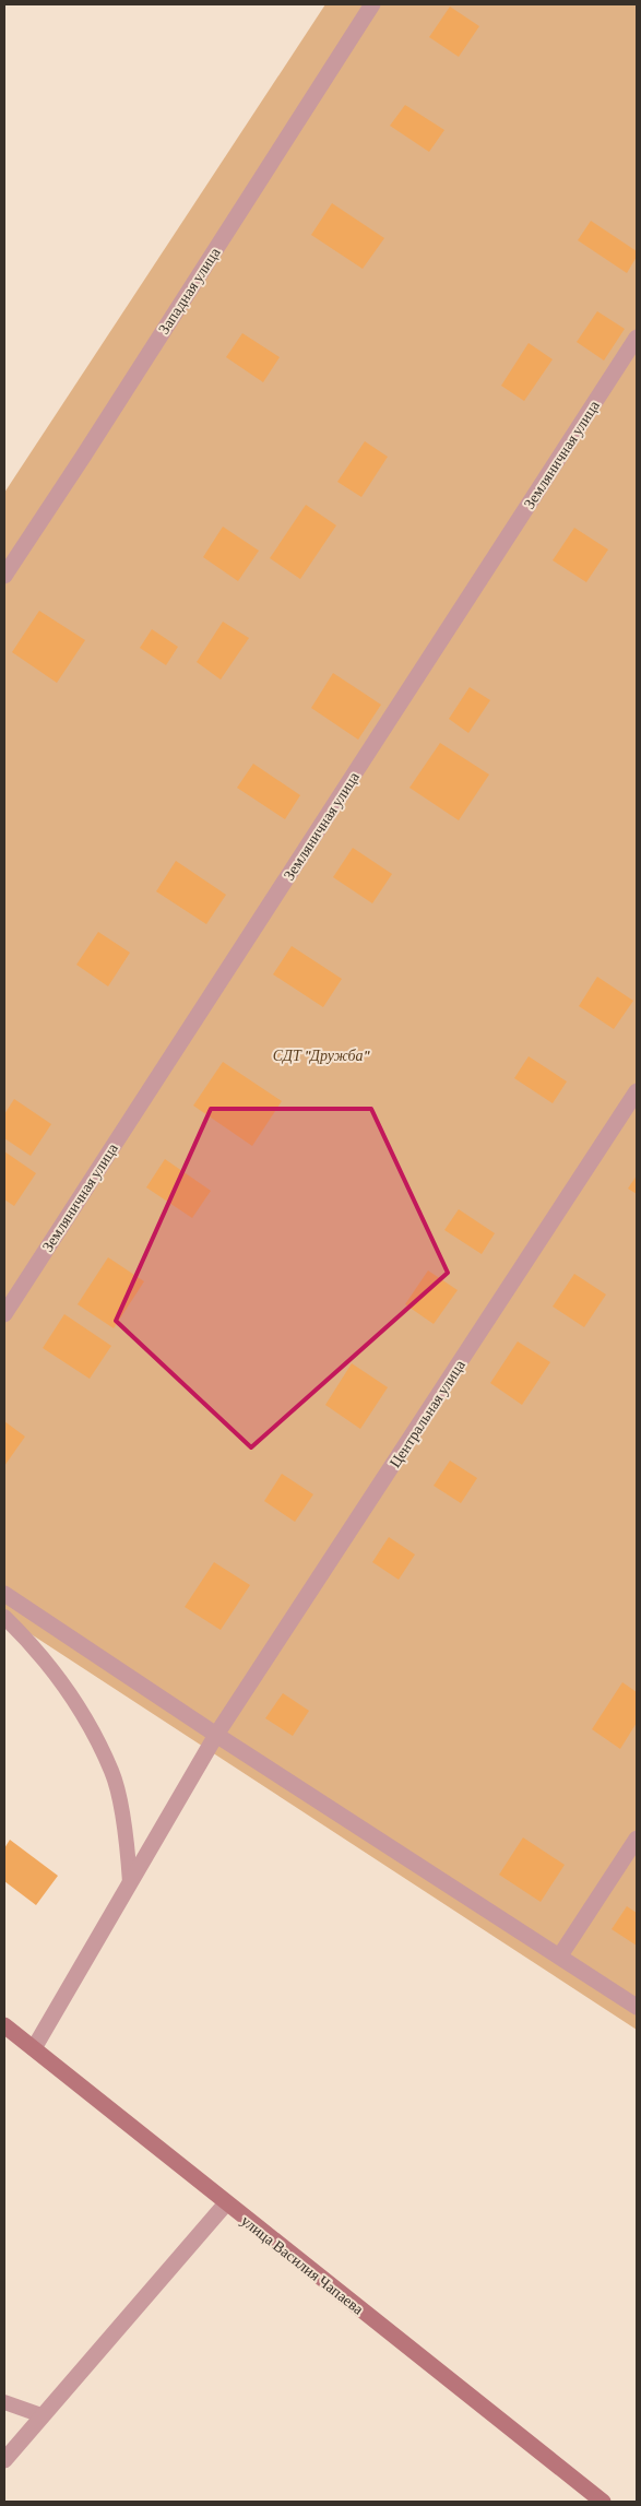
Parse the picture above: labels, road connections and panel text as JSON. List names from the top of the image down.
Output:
{
  "streets": {
    "street": [
      "Западная улица",
      "Земляничная улица",
      "Центральная улица",
      "улица Василия Чапаева"
    ]
  },
  "crossings": [
    ["Центральная улица", "улица Василия Чапаева"]
  ],
  "parks": ["СДТ \"Дружба\""]
}
